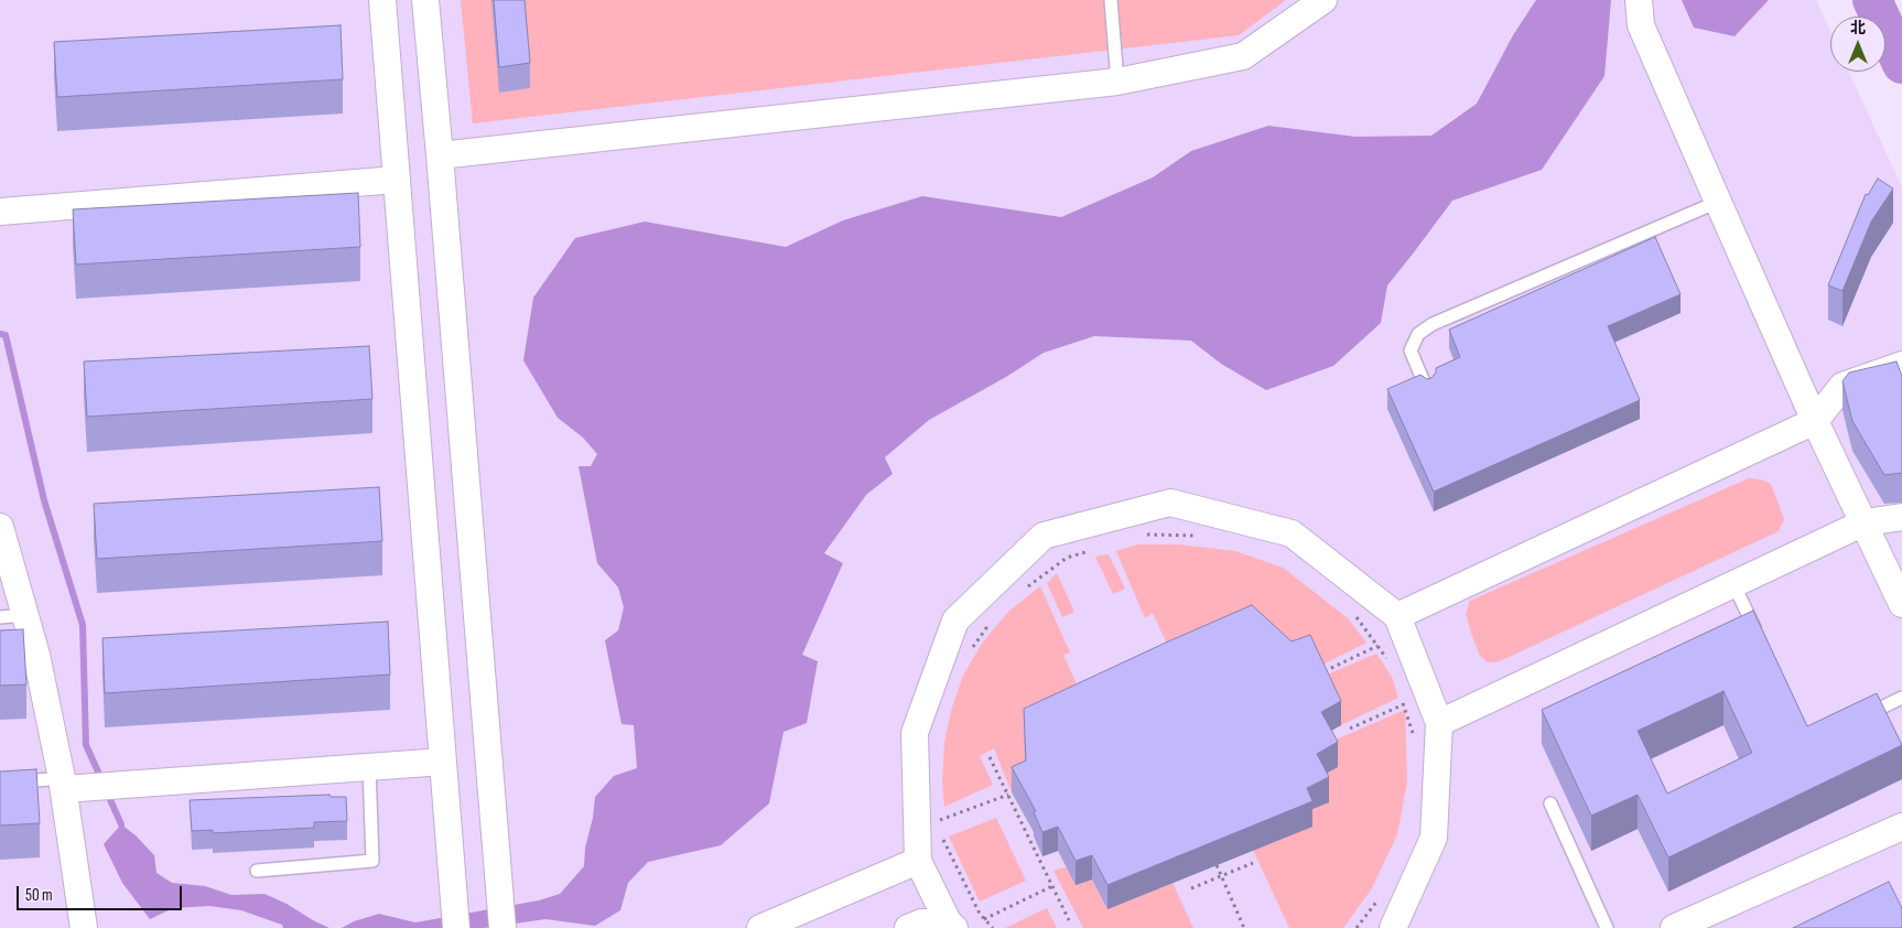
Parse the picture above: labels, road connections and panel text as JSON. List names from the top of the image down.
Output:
{
  "scale_bar": "50 m",
  "north": "top"
}
